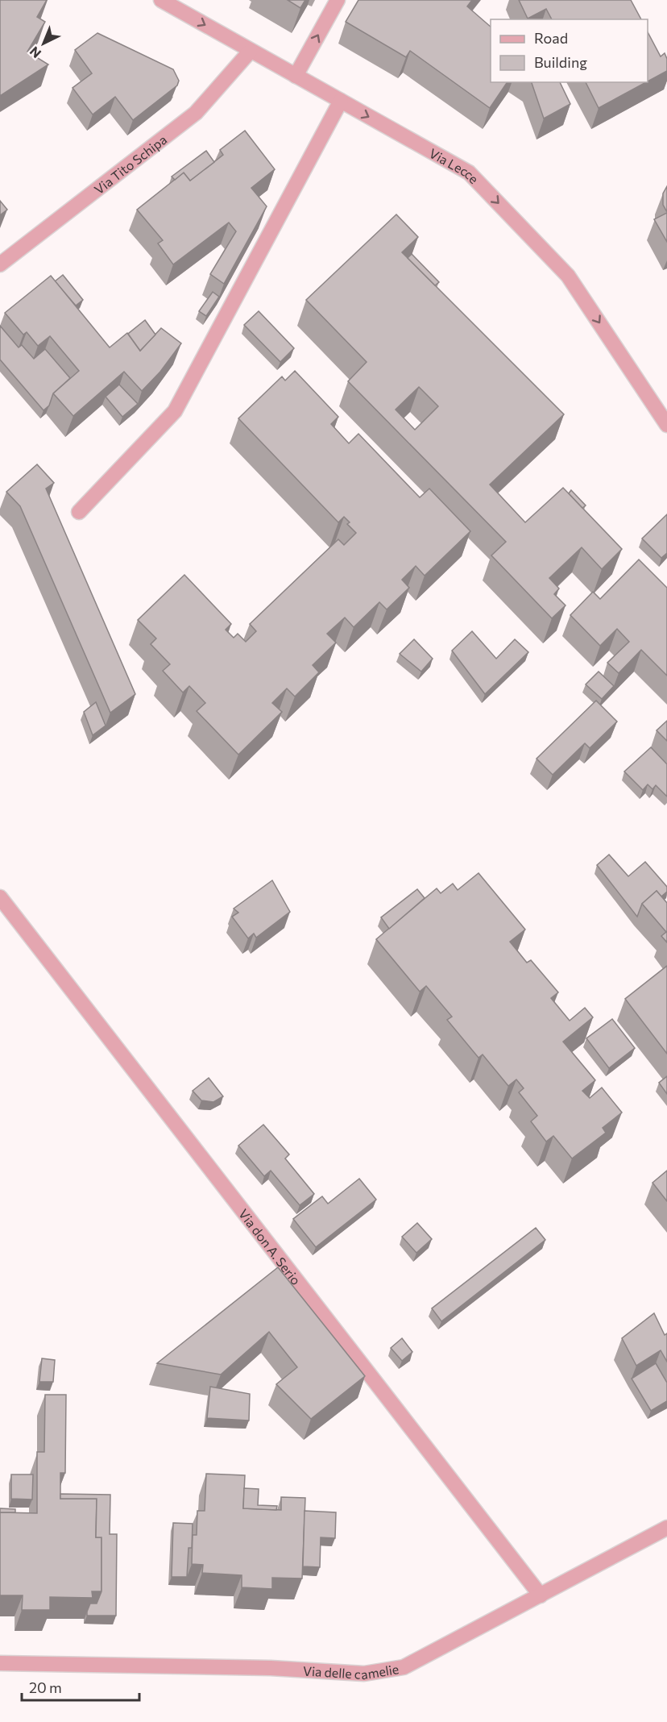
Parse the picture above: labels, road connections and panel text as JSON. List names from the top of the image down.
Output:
{
  "streets": {
    "street": [
      "Via Tito Schipa",
      "Via Lecce",
      "Via don A. Serio",
      "Via delle camelie"
    ]
  },
  "crossings": [
    ["Via Tito Schipa", "Via Lecce"],
    ["Via don A. Serio", "Via delle camelie"]
  ],
  "one_way": ["Via Lecce"],
  "legend": ["Road", "Building"],
  "scale_bar": "20 m",
  "north": "bottom left"
}
